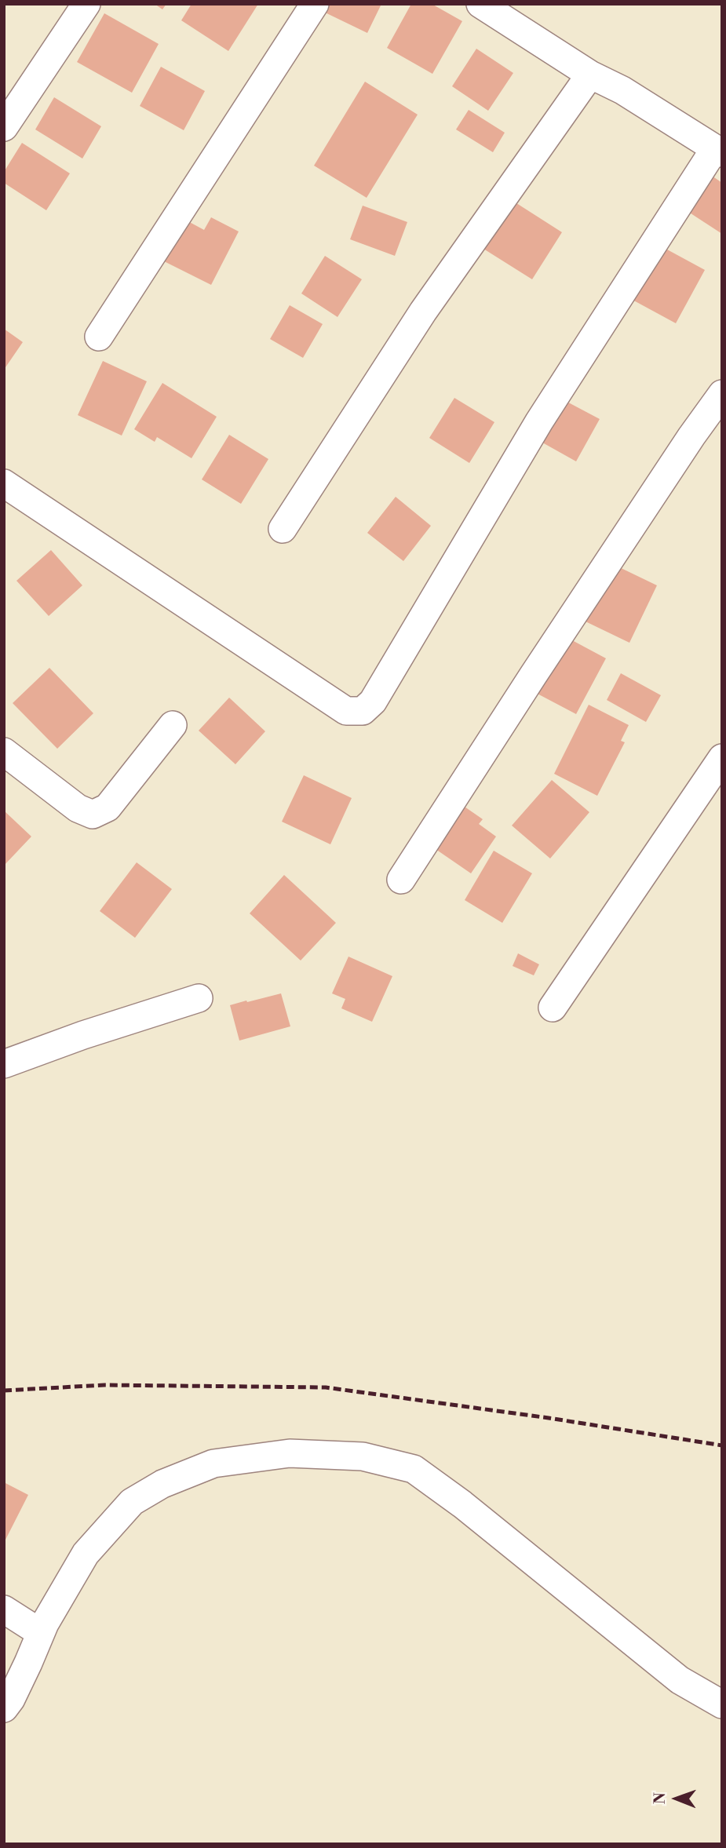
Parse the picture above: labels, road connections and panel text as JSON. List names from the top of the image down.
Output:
{
  "north": "left"
}
